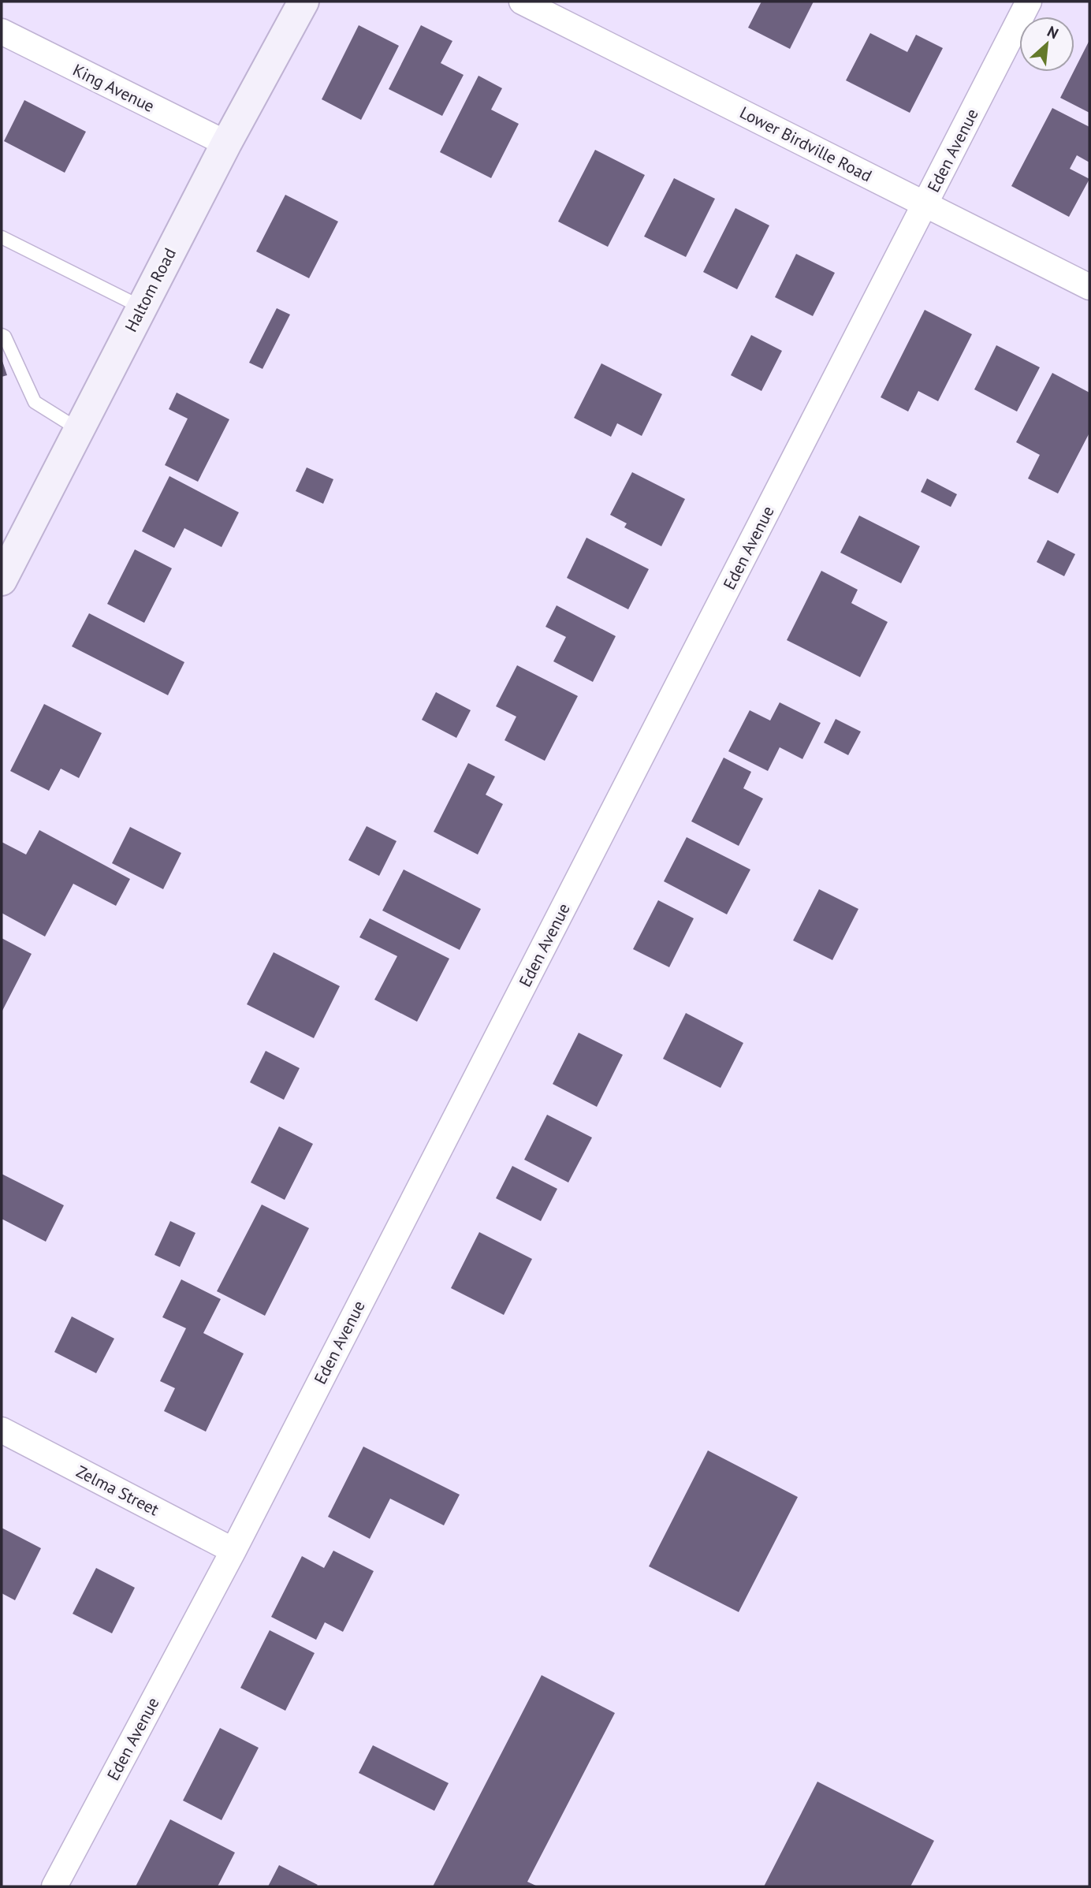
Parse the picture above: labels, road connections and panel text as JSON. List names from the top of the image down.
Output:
{
  "streets": {
    "main road": ["Haltom Road"],
    "street": [
      "King Avenue",
      "Lower Birdville Road",
      "Eden Avenue",
      "Zelma Street"
    ]
  },
  "crossings": [
    ["King Avenue", "Haltom Road"],
    ["Lower Birdville Road", "Eden Avenue"],
    ["Eden Avenue", "Zelma Street"]
  ],
  "north": "top right"
}
